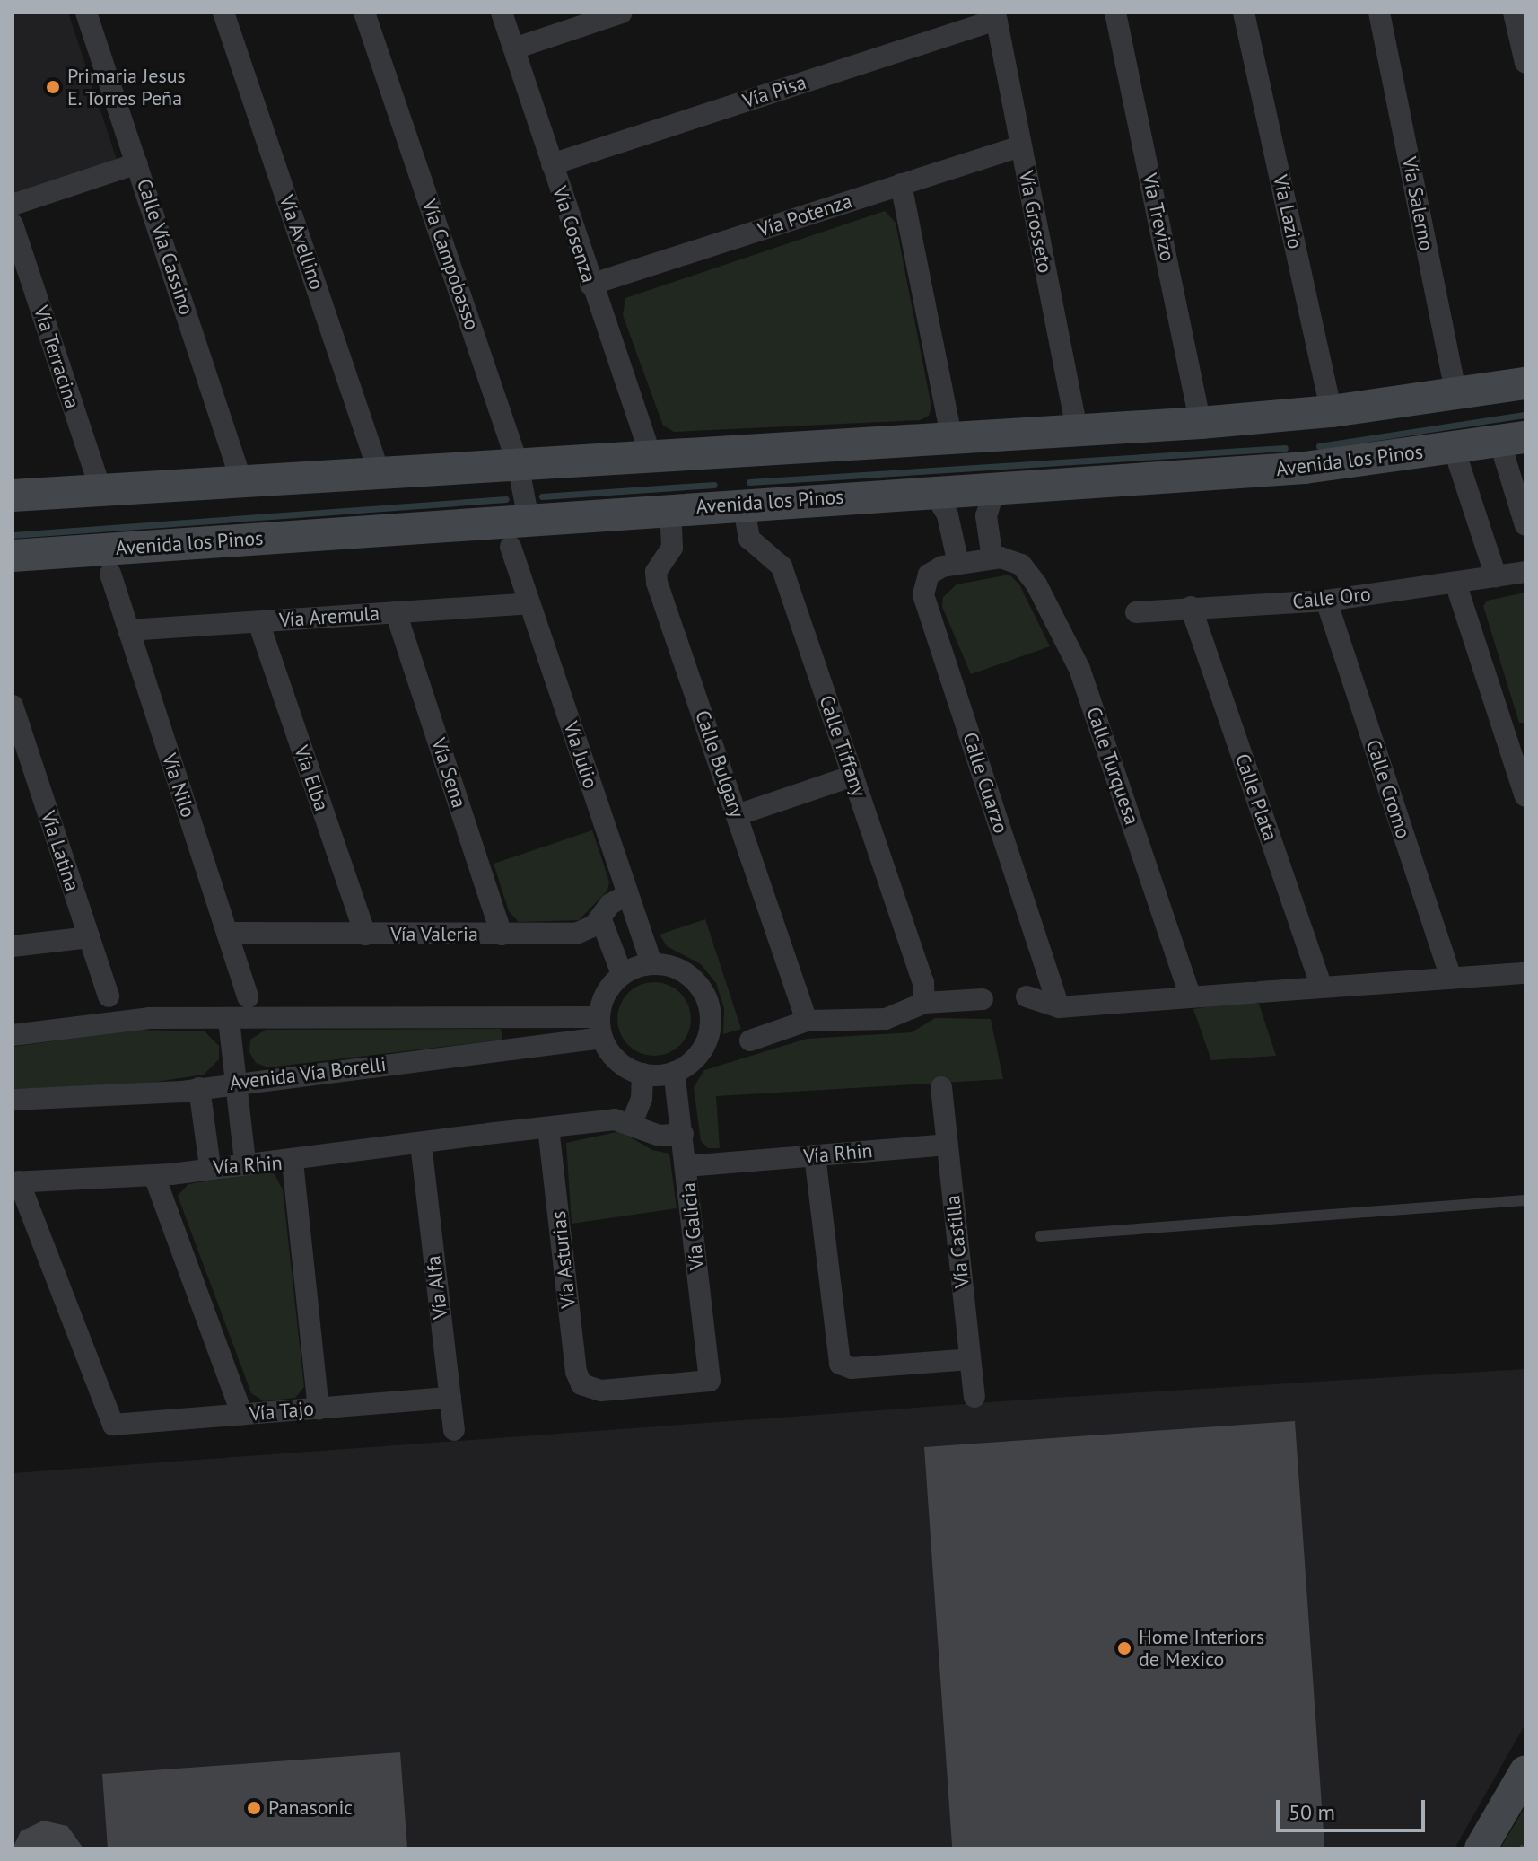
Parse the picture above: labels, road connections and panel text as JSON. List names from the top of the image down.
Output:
{
  "streets": {
    "street": [
      "Vía Pisa",
      "Vía Salerno",
      "Vía Lazio",
      "Vía Potenza",
      "Vía Trevizo",
      "Vía Grosseto",
      "Vía Cosenza",
      "Vía Avellino",
      "Calle Vía Cassino",
      "Vía Campobasso",
      "Vía Terracina",
      "Avenida los Pinos",
      "Calle Oro",
      "Vía Aremula",
      "Calle Tiffany",
      "Vía Julio",
      "Calle Bulgary",
      "Calle Turquesa",
      "Vía Sena",
      "Vía Elba",
      "Calle Cuarzo",
      "Vía Nilo",
      "Calle Cromo",
      "Calle Plata",
      "Vía Latina",
      "Vía Valeria",
      "Avenida Vía Borelli",
      "Vía Rhin",
      "Vía Galicia",
      "Vía Castilla",
      "Vía Asturias",
      "Vía Alfa",
      "Vía Tajo"
    ]
  },
  "crossings": [
    ["Vía Pisa", "Vía Grosseto"],
    ["Vía Pisa", "Vía Cosenza"],
    ["Vía Potenza", "Vía Grosseto"],
    ["Vía Potenza", "Vía Cosenza"],
    ["Vía Campobasso", "Avenida los Pinos"],
    ["Avenida los Pinos", "Calle Tiffany"],
    ["Avenida los Pinos", "Calle Bulgary"],
    ["Calle Oro", "Calle Cromo"],
    ["Calle Oro", "Calle Plata"],
    ["Vía Aremula", "Vía Julio"],
    ["Vía Aremula", "Vía Sena"],
    ["Vía Aremula", "Vía Elba"],
    ["Vía Aremula", "Vía Nilo"],
    ["Vía Julio", "Vía Valeria"],
    ["Vía Julio", "Avenida Vía Borelli"],
    ["Vía Julio", "Vía Galicia"],
    ["Vía Sena", "Vía Valeria"],
    ["Vía Elba", "Vía Valeria"],
    ["Vía Nilo", "Vía Valeria"],
    ["Avenida Vía Borelli", "Vía Galicia"],
    ["Vía Rhin", "Vía Galicia"],
    ["Vía Rhin", "Vía Castilla"],
    ["Vía Rhin", "Vía Asturias"],
    ["Vía Rhin", "Vía Alfa"],
    ["Vía Rhin", "Vía Tajo"],
    ["Vía Galicia", "Vía Asturias"],
    ["Vía Alfa", "Vía Tajo"]
  ],
  "places": ["Primaria Jesus E. Torres Peña", "Home Interiors de Mexico", "Panasonic"],
  "scale_bar": "50 m"
}
